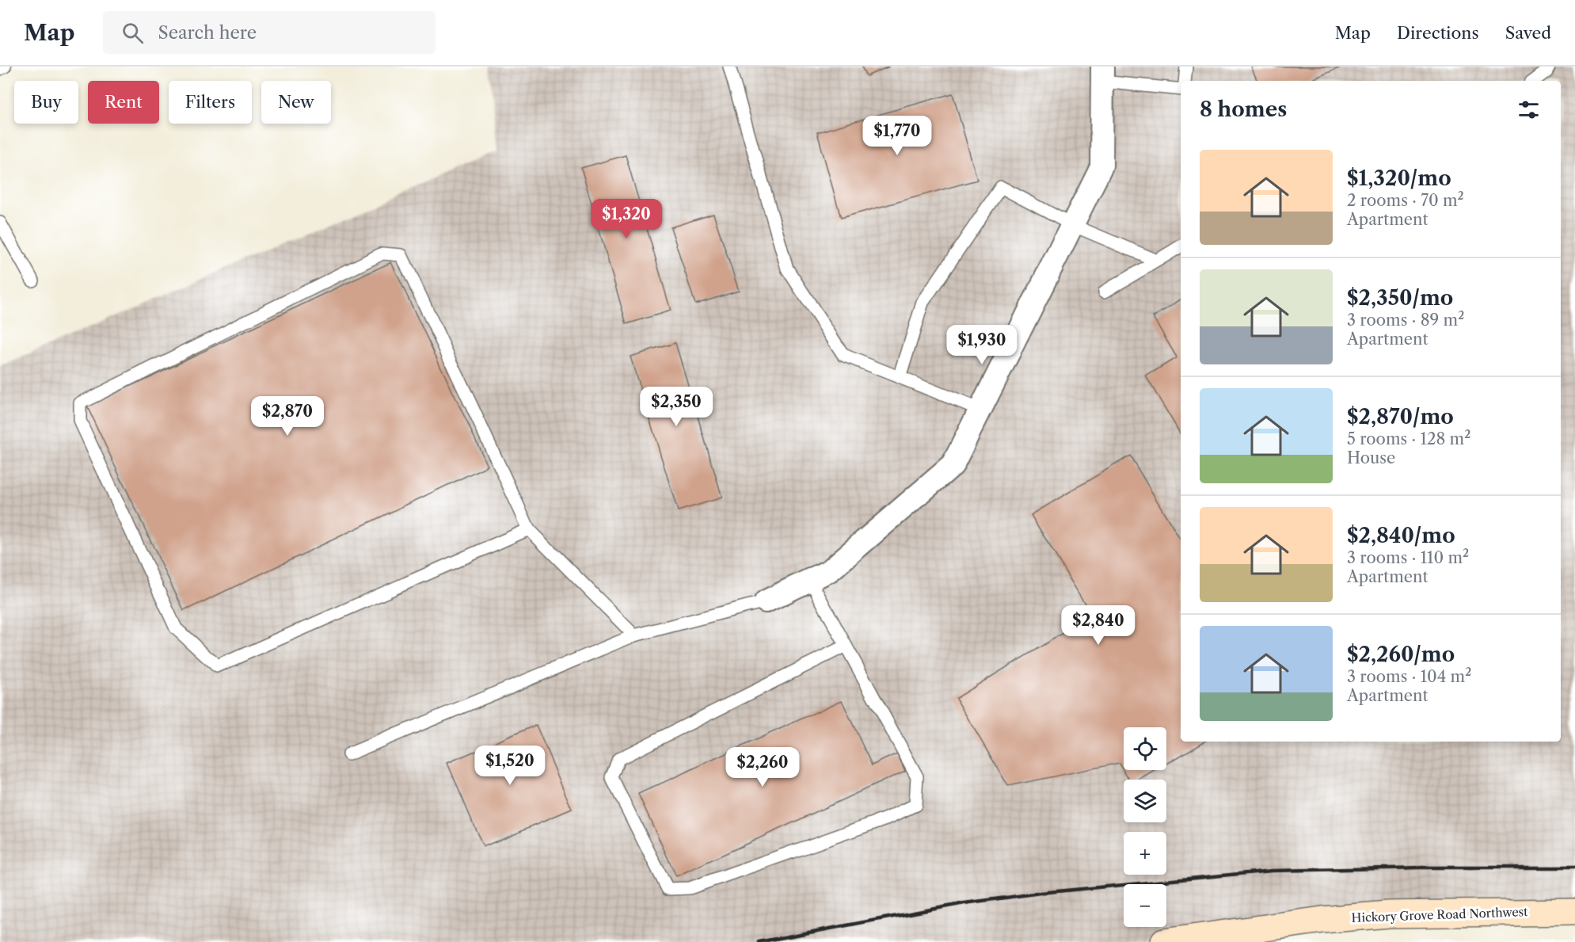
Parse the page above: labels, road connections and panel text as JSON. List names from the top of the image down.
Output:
{
  "streets": {
    "street": ["Hickory Grove Road Northwest"]
  },
  "page": {
    "header": "Map",
    "search": "Search here",
    "nav": ["Map", "Directions", "Saved"],
    "chip": [
      "Buy",
      "Rent",
      "Filters",
      "New"
    ],
    "heading": "8 homes",
    "price": [
      "$1,770",
      "$1,320",
      "$1,930",
      "$2,350",
      "$2,870",
      "$2,840",
      "$1,520",
      "$2,260"
    ],
    "list": [
      {
        "name": "$1,320/mo",
        "note": "2 rooms · 70 m² · Apartment"
      },
      {
        "name": "$2,350/mo",
        "note": "3 rooms · 89 m² · Apartment"
      },
      {
        "name": "$2,870/mo",
        "note": "5 rooms · 128 m² · House"
      },
      {
        "name": "$2,840/mo",
        "note": "3 rooms · 110 m² · Apartment"
      },
      {
        "name": "$2,260/mo",
        "note": "3 rooms · 104 m² · Apartment"
      }
    ],
    "map_buttons": ["+", "−"]
  }
}
